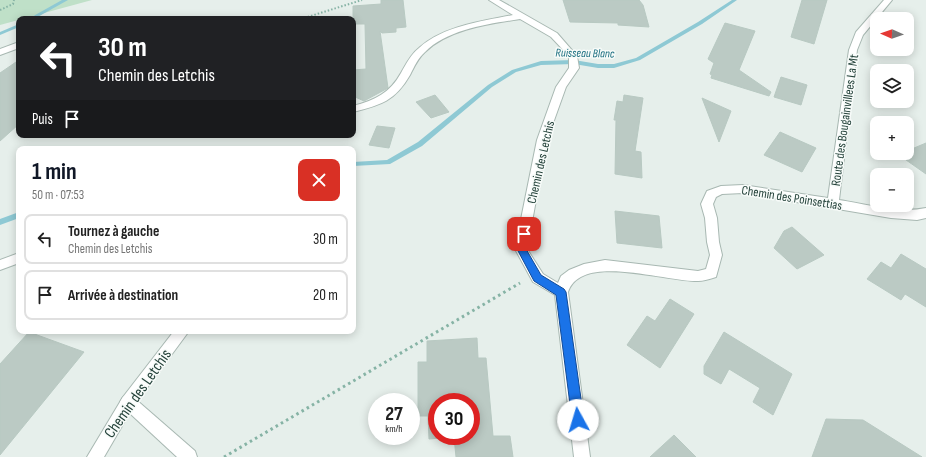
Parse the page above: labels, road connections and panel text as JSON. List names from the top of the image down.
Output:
{
  "streets": {
    "street": ["Route des Bougainvillees La Mt", "Chemin des Letchis", "Chemin des Poinsettias"]
  },
  "crossings": [
    ["Route des Bougainvillees La Mt", "Chemin des Poinsettias"],
    ["Chemin des Letchis", "Chemin des Poinsettias"]
  ],
  "water": ["Ruisseau Blanc"],
  "north": "left",
  "page": {
    "map_buttons": ["+", "−"],
    "turn": ["30 m", "Chemin des Letchis"],
    "then": "Puis",
    "heading": ["1 min", "50 m · 07:53"],
    "list": [
      {
        "name": "Tournez à gauche",
        "note": "Chemin des Letchis",
        "value": "30 m"
      },
      {
        "name": "Arrivée à destination",
        "value": "20 m"
      }
    ],
    "speed": "27 km/h",
    "limit": "30"
  }
}
